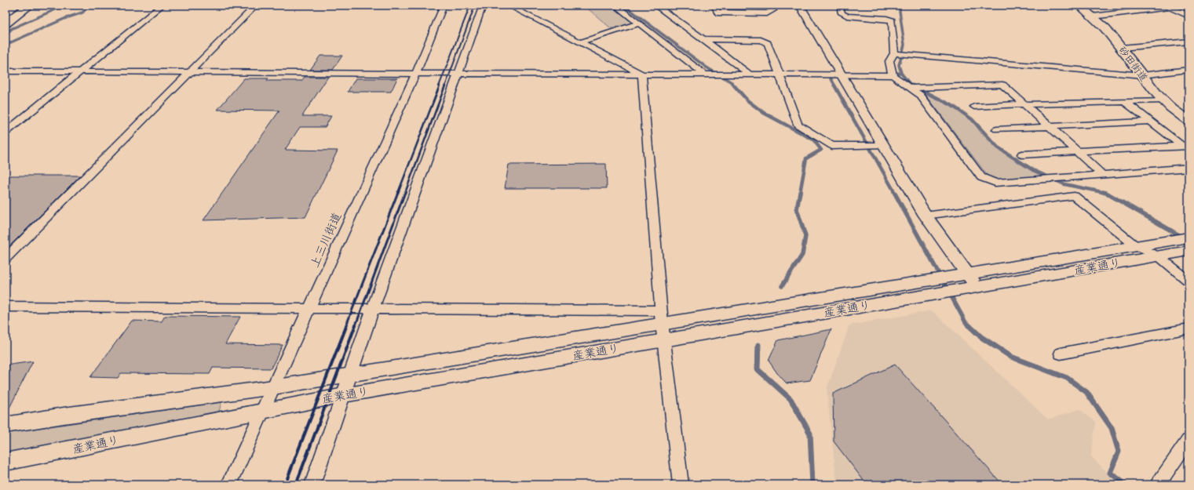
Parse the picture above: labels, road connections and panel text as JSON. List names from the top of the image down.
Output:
{
  "streets": {
    "main road": ["砂田街道"],
    "street": ["上三川街道", "産業通り"]
  },
  "crossings": [
    ["上三川街道", "産業通り"]
  ]
}
